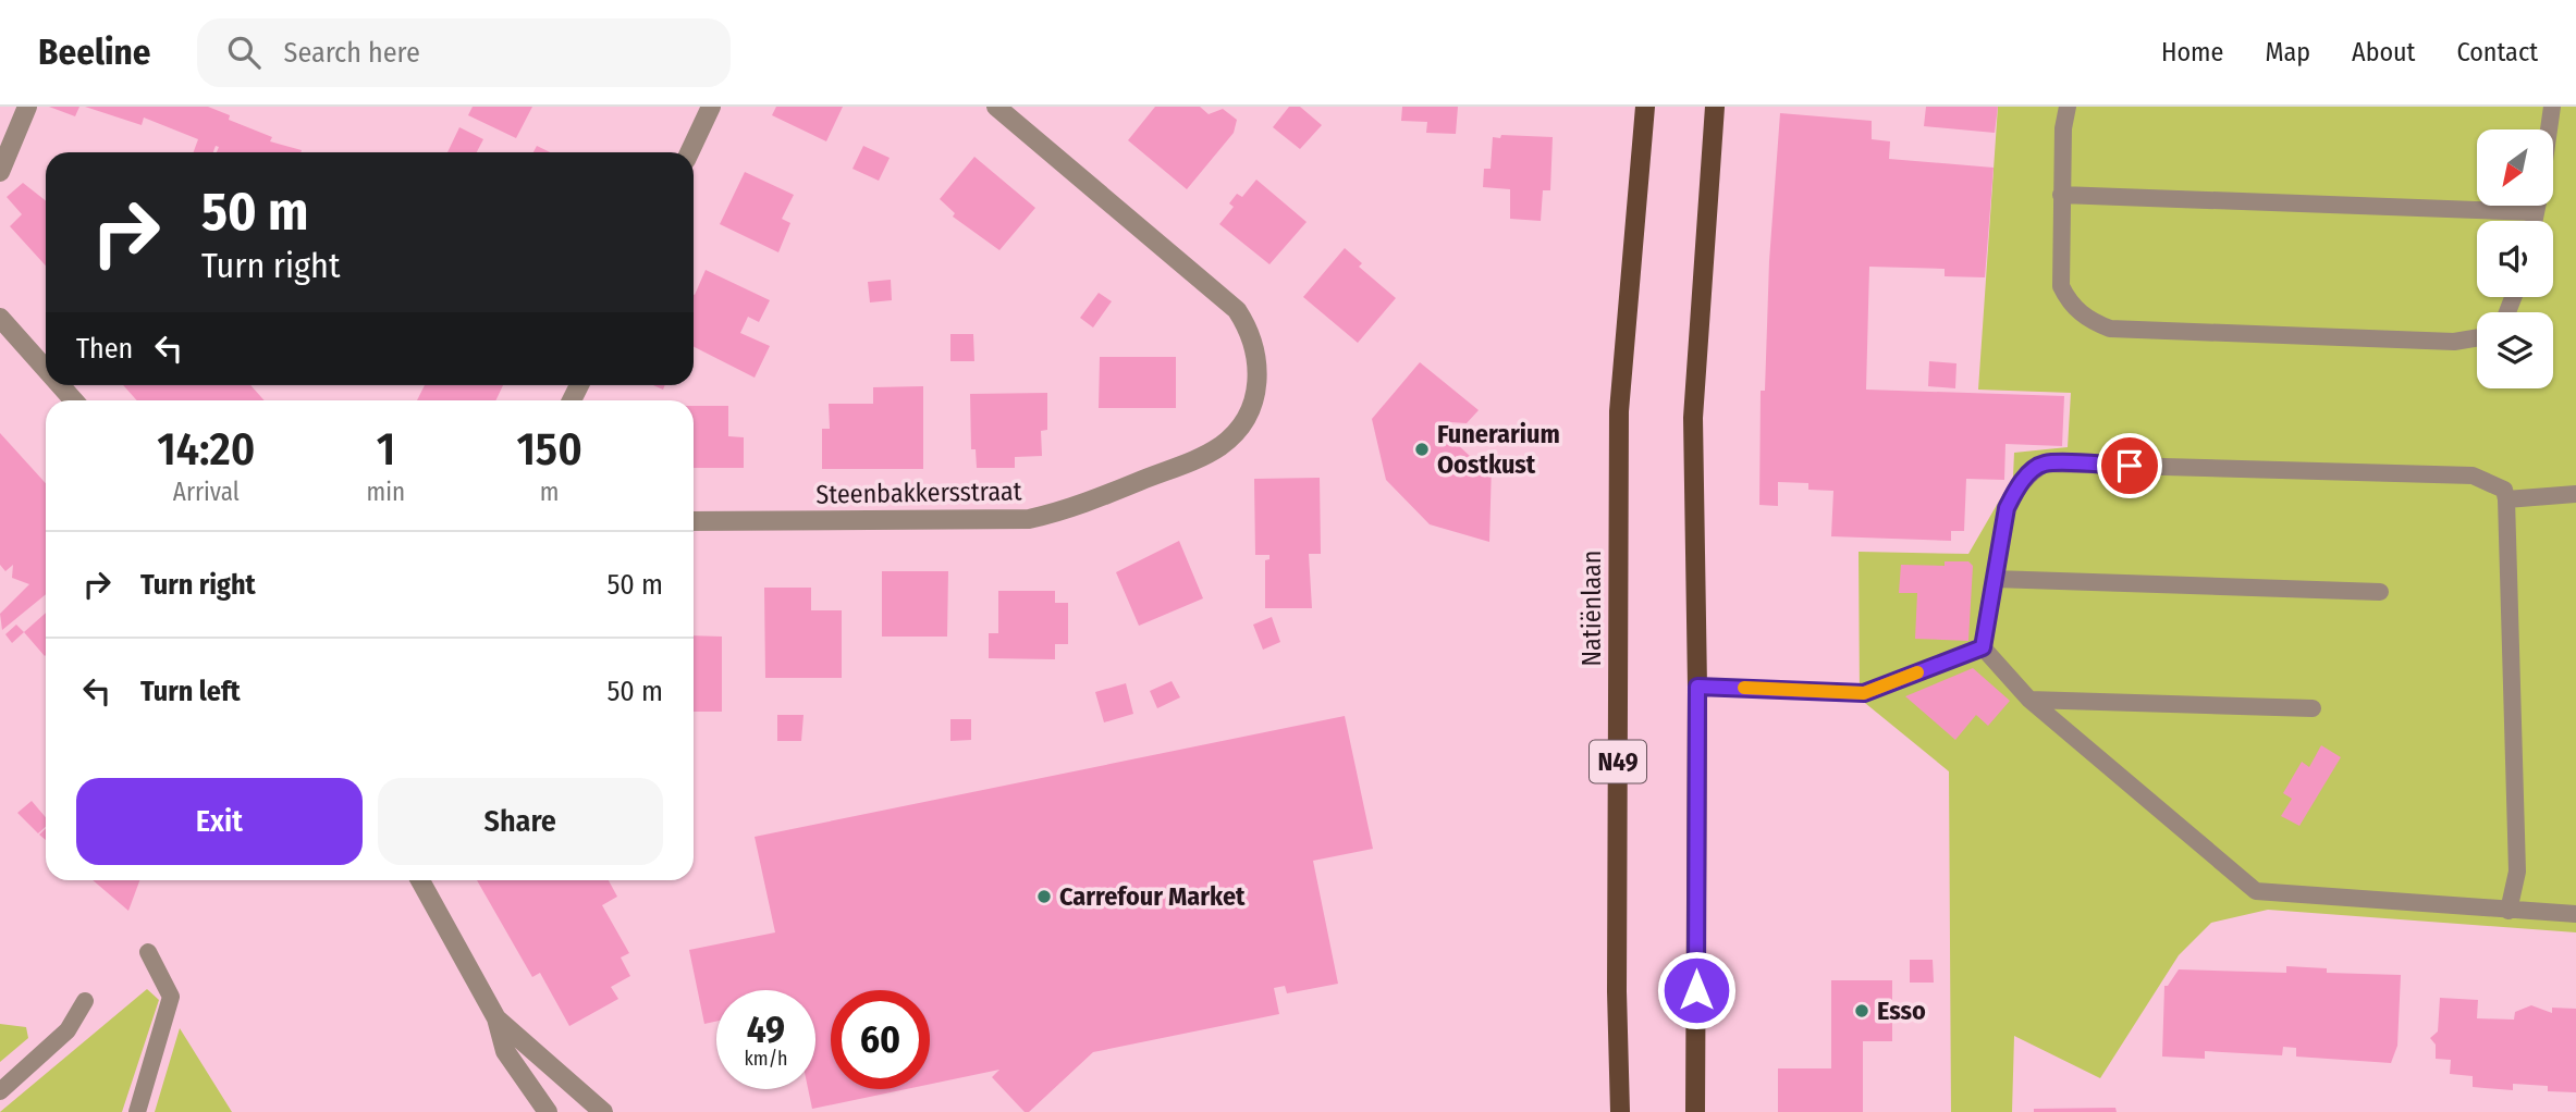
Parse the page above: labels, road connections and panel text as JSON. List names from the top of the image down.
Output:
{
  "streets": {
    "main road": ["Natiënlaan", "N49"],
    "street": ["Steenbakkersstraat"]
  },
  "places": ["Funerarium Oostkust", "Carrefour Market", "Esso"],
  "north": "bottom left",
  "page": {
    "header": "Beeline",
    "search": "Search here",
    "nav": [
      "Home",
      "Map",
      "About",
      "Contact"
    ],
    "turn": ["50 m", "Turn right"],
    "then": "Then",
    "eta": [
      "14:20",
      "Arrival",
      "1",
      "min",
      "150",
      "m"
    ],
    "list": [
      {
        "name": "Turn right",
        "value": "50 m"
      },
      {
        "name": "Turn left",
        "value": "50 m"
      }
    ],
    "buttons": ["Exit", "Share"],
    "speed": "49 km/h",
    "limit": "60"
  }
}
